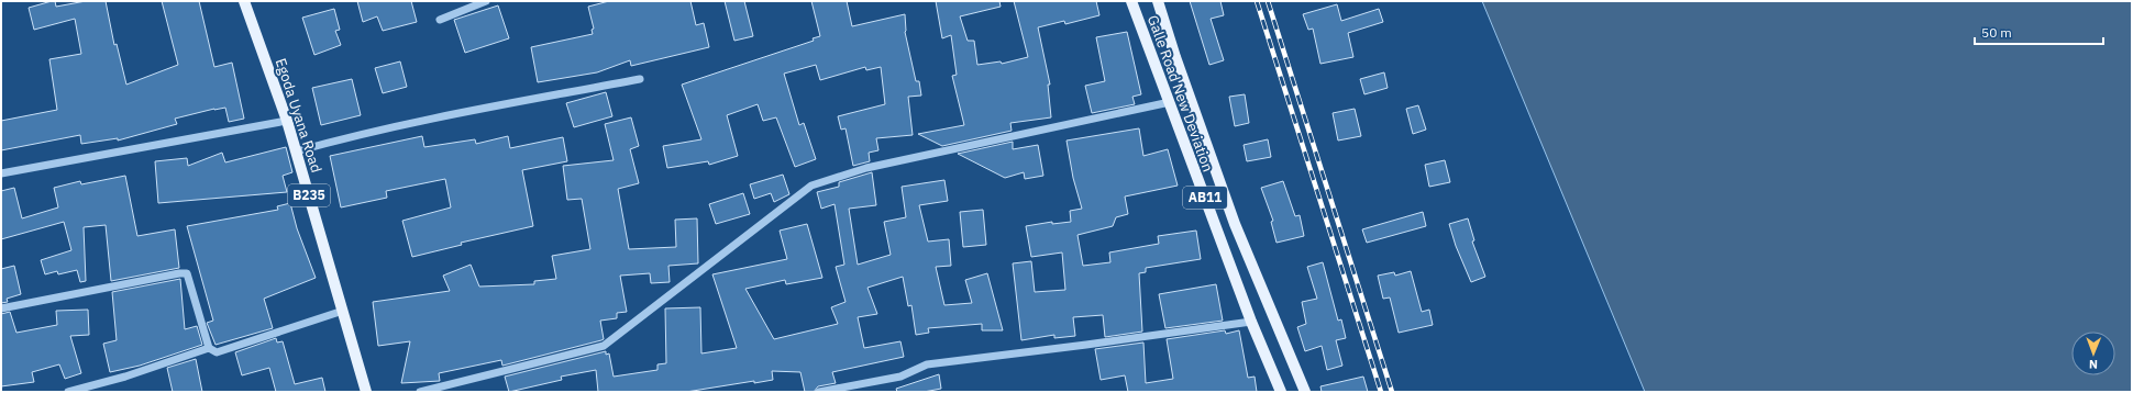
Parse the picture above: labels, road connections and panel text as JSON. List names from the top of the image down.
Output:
{
  "streets": {
    "main road": [
      "Galle Road New Deviation",
      "Egoda Uyana Road",
      "B235",
      "AB11"
    ]
  },
  "scale_bar": "50 m",
  "north": "bottom"
}
